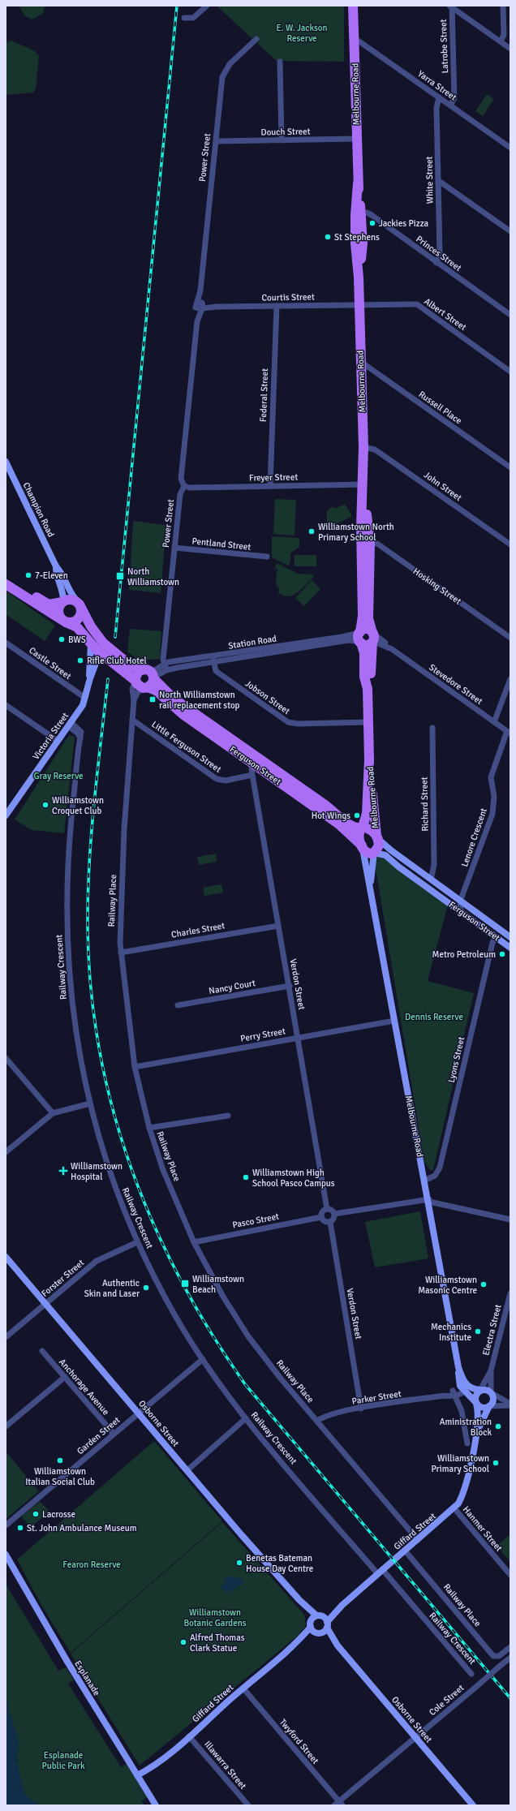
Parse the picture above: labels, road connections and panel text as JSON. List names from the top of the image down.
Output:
{
  "streets": {
    "main road": ["Melbourne Road", "Ferguson Street"],
    "street": [
      "Latrobe Street",
      "Yarra Street",
      "Douch Street",
      "Power Street",
      "White Street",
      "Princes Street",
      "Courtis Street",
      "Albert Street",
      "Federal Street",
      "Russell Place",
      "Freyer Street",
      "John Street",
      "Champion Road",
      "Pentland Street",
      "Hosking Street",
      "Station Road",
      "Castle Street",
      "Stevedore Street",
      "Jobson Street",
      "Victoria Street",
      "Little Ferguson Street",
      "Richard Street",
      "Lenore Crescent",
      "Railway Place",
      "Charles Street",
      "Railway Crescent",
      "Verdon Street",
      "Nancy Court",
      "Perry Street",
      "Lyons Street",
      "Pasco Street",
      "Forster Street",
      "Electra Street",
      "Anchorage Avenue",
      "Parker Street",
      "Osborne Street",
      "Garden Street",
      "Hanmer Street",
      "Giffard Street",
      "Esplanade",
      "Cole Street",
      "Twyford Street",
      "Illawarra Street"
    ]
  },
  "crossings": [
    ["Latrobe Street", "Yarra Street"],
    ["Yarra Street", "Melbourne Road"],
    ["Yarra Street", "White Street"],
    ["Melbourne Road", "Douch Street"],
    ["Melbourne Road", "Princes Street"],
    ["Melbourne Road", "Courtis Street"],
    ["Melbourne Road", "Albert Street"],
    ["Melbourne Road", "Russell Place"],
    ["Melbourne Road", "Freyer Street"],
    ["Melbourne Road", "John Street"],
    ["Melbourne Road", "Hosking Street"],
    ["Melbourne Road", "Station Road"],
    ["Melbourne Road", "Stevedore Street"],
    ["Melbourne Road", "Jobson Street"],
    ["Melbourne Road", "Ferguson Street"],
    ["Melbourne Road", "Perry Street"],
    ["Melbourne Road", "Lyons Street"],
    ["Melbourne Road", "Parker Street"],
    ["Douch Street", "Power Street"],
    ["Power Street", "Courtis Street"],
    ["Power Street", "Freyer Street"],
    ["Power Street", "Pentland Street"],
    ["Power Street", "Station Road"],
    ["White Street", "Princes Street"],
    ["Courtis Street", "Albert Street"],
    ["Courtis Street", "Federal Street"],
    ["Federal Street", "Freyer Street"],
    ["Champion Road", "Ferguson Street"],
    ["Station Road", "Jobson Street"],
    ["Station Road", "Ferguson Street"],
    ["Castle Street", "Victoria Street"],
    ["Stevedore Street", "Lenore Crescent"],
    ["Victoria Street", "Ferguson Street"],
    ["Victoria Street", "Railway Crescent"],
    ["Little Ferguson Street", "Railway Place"],
    ["Little Ferguson Street", "Verdon Street"],
    ["Ferguson Street", "Richard Street"],
    ["Ferguson Street", "Lenore Crescent"],
    ["Ferguson Street", "Railway Place"],
    ["Ferguson Street", "Verdon Street"],
    ["Ferguson Street", "Lyons Street"],
    ["Railway Place", "Charles Street"],
    ["Railway Place", "Perry Street"],
    ["Railway Place", "Pasco Street"],
    ["Railway Place", "Parker Street"],
    ["Railway Place", "Giffard Street"],
    ["Charles Street", "Verdon Street"],
    ["Railway Crescent", "Forster Street"],
    ["Railway Crescent", "Garden Street"],
    ["Railway Crescent", "Giffard Street"],
    ["Verdon Street", "Nancy Court"],
    ["Verdon Street", "Perry Street"],
    ["Verdon Street", "Pasco Street"],
    ["Verdon Street", "Parker Street"],
    ["Forster Street", "Osborne Street"],
    ["Anchorage Avenue", "Garden Street"],
    ["Osborne Street", "Garden Street"],
    ["Osborne Street", "Giffard Street"],
    ["Osborne Street", "Cole Street"],
    ["Hanmer Street", "Giffard Street"],
    ["Giffard Street", "Esplanade"],
    ["Giffard Street", "Twyford Street"],
    ["Giffard Street", "Illawarra Street"],
    ["Cole Street", "Twyford Street"]
  ],
  "parks": [
    "E. W. Jackson Reserve",
    "Gray Reserve",
    "Dennis Reserve",
    "Fearon Reserve",
    "Williamstown Botanic Gardens",
    "Esplanade Public Park"
  ],
  "places": {
    "other": [
      "Jackies Pizza",
      "St Stephens",
      "Williamstown North Primary School",
      "7-Eleven",
      "BWS",
      "Rifle Club Hotel",
      "Williamstown Croquet Club",
      "Hot Wings",
      "Metro Petroleum",
      "Williamstown High School Pasco Campus",
      "Williamstown Masonic Centre",
      "Authentic Skin and Laser",
      "Mechanics Institute",
      "Aministration Block",
      "Williamstown Italian Social Club",
      "Williamstown Primary School",
      "Lacrosse",
      "St. John Ambulance Museum",
      "Benetas Bateman House Day Centre",
      "Alfred Thomas Clark Statue"
    ],
    "transit": ["North Williamstown", "North Williamstown rail replacement stop", "Williamstown Beach"],
    "health": ["Williamstown Hospital"]
  }
}
